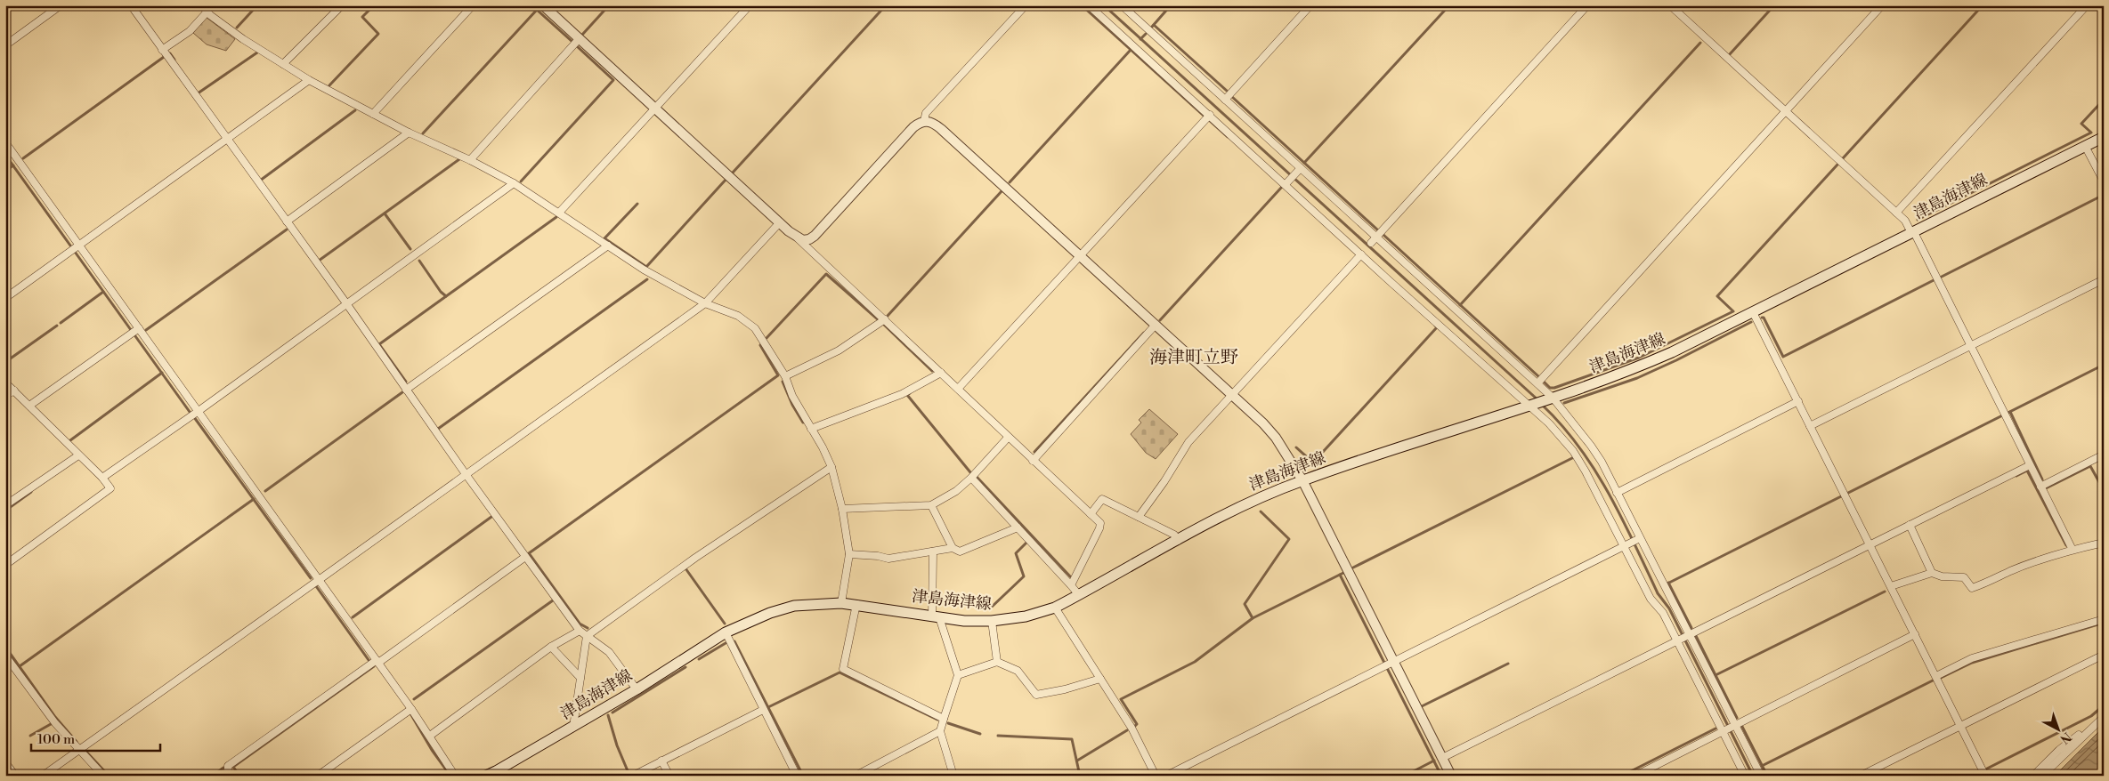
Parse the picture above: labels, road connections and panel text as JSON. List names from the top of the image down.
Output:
{
  "streets": {
    "main road": ["津島海津線"]
  },
  "districts": ["海津町立野"],
  "scale_bar": "100 m",
  "north": "bottom right"
}
